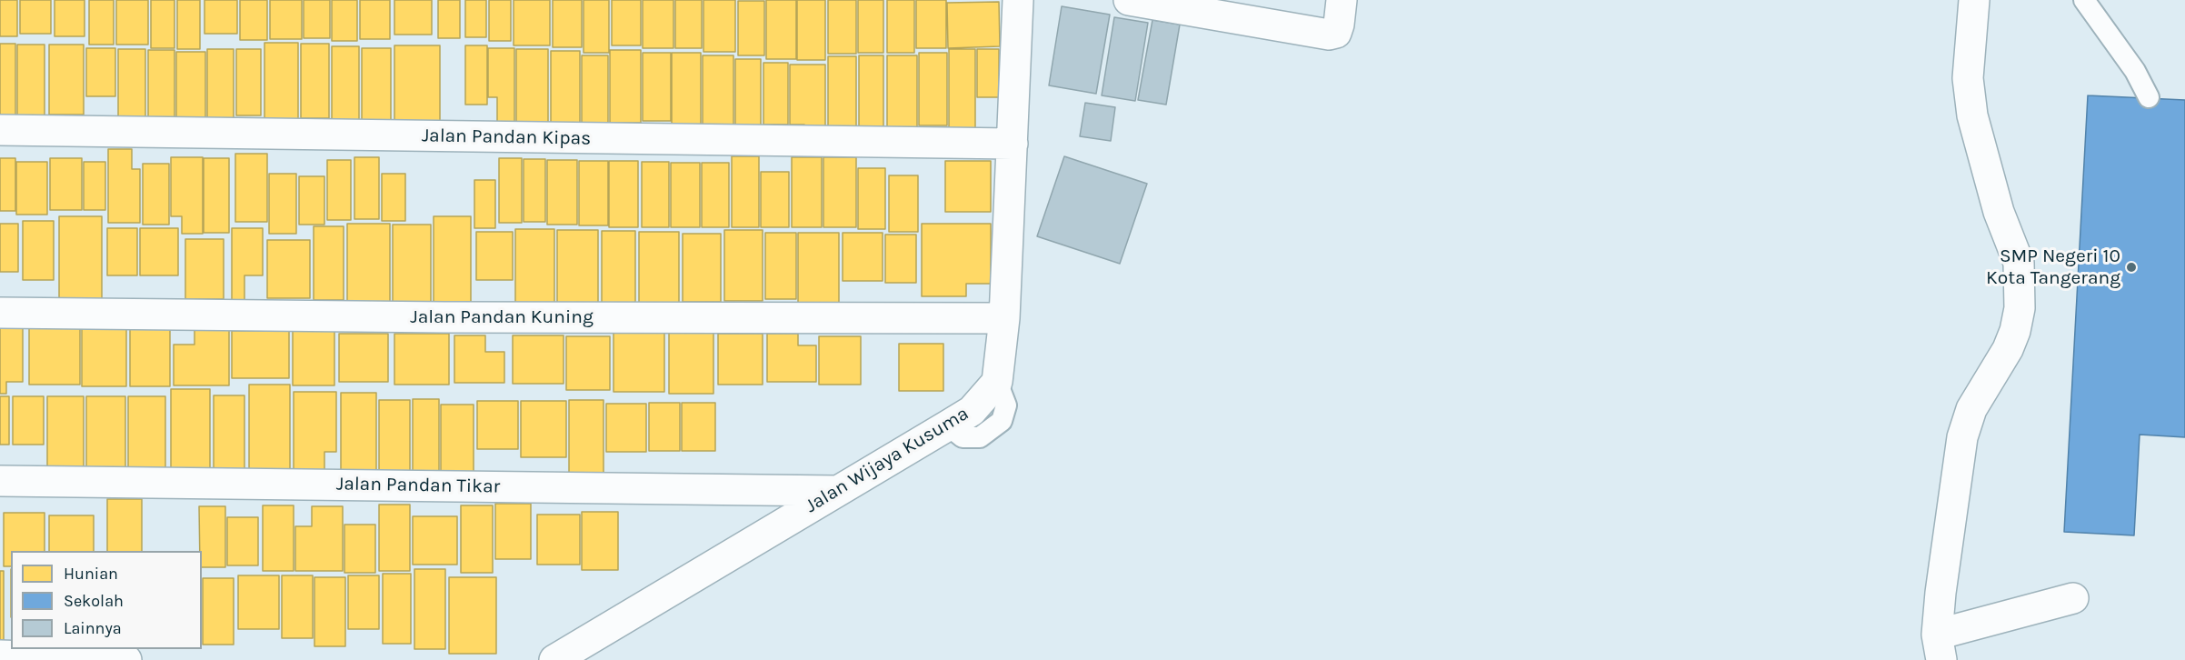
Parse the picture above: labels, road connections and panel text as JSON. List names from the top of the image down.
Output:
{
  "streets": {
    "street": [
      "Jalan Pandan Kipas",
      "Jalan Pandan Kuning",
      "Jalan Wijaya Kusuma",
      "Jalan Pandan Tikar"
    ]
  },
  "crossings": [
    ["Jalan Pandan Kipas", "Jalan Wijaya Kusuma"],
    ["Jalan Pandan Kuning", "Jalan Wijaya Kusuma"],
    ["Jalan Wijaya Kusuma", "Jalan Pandan Tikar"]
  ],
  "places": ["SMP Negeri 10 Kota Tangerang"],
  "legend": ["Hunian", "Sekolah", "Lainnya"]
}
